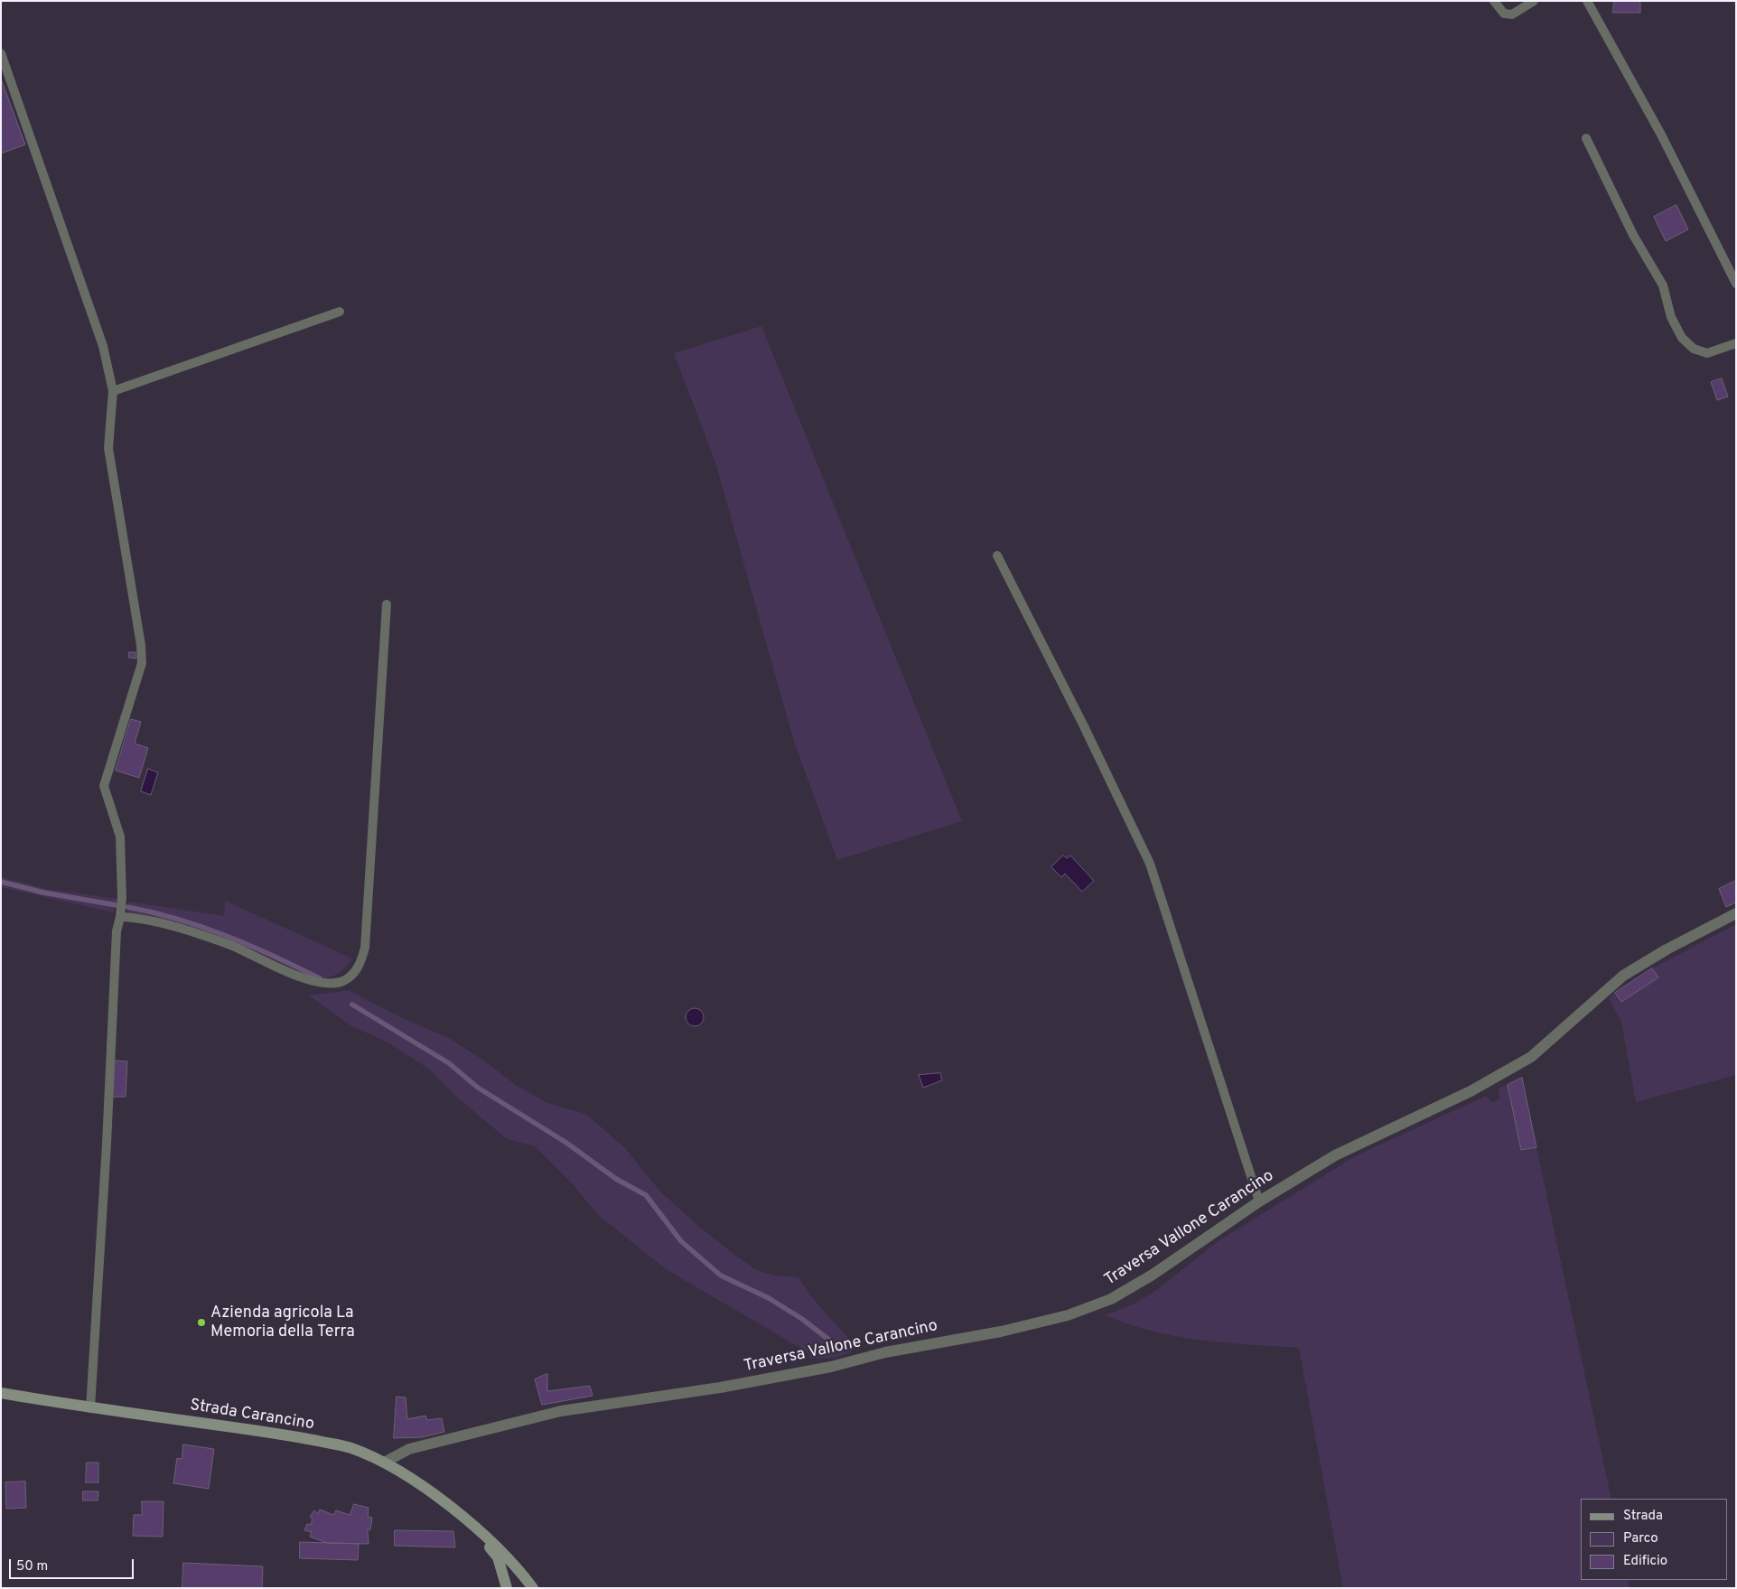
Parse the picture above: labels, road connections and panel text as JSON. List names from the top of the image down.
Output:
{
  "streets": {
    "street": ["Traversa Vallone Carancino", "Strada Carancino"]
  },
  "crossings": [
    ["Traversa Vallone Carancino", "Strada Carancino"]
  ],
  "places": ["Azienda agricola La Memoria della Terra"],
  "legend": ["Strada", "Parco", "Edificio"],
  "scale_bar": "50 m"
}
